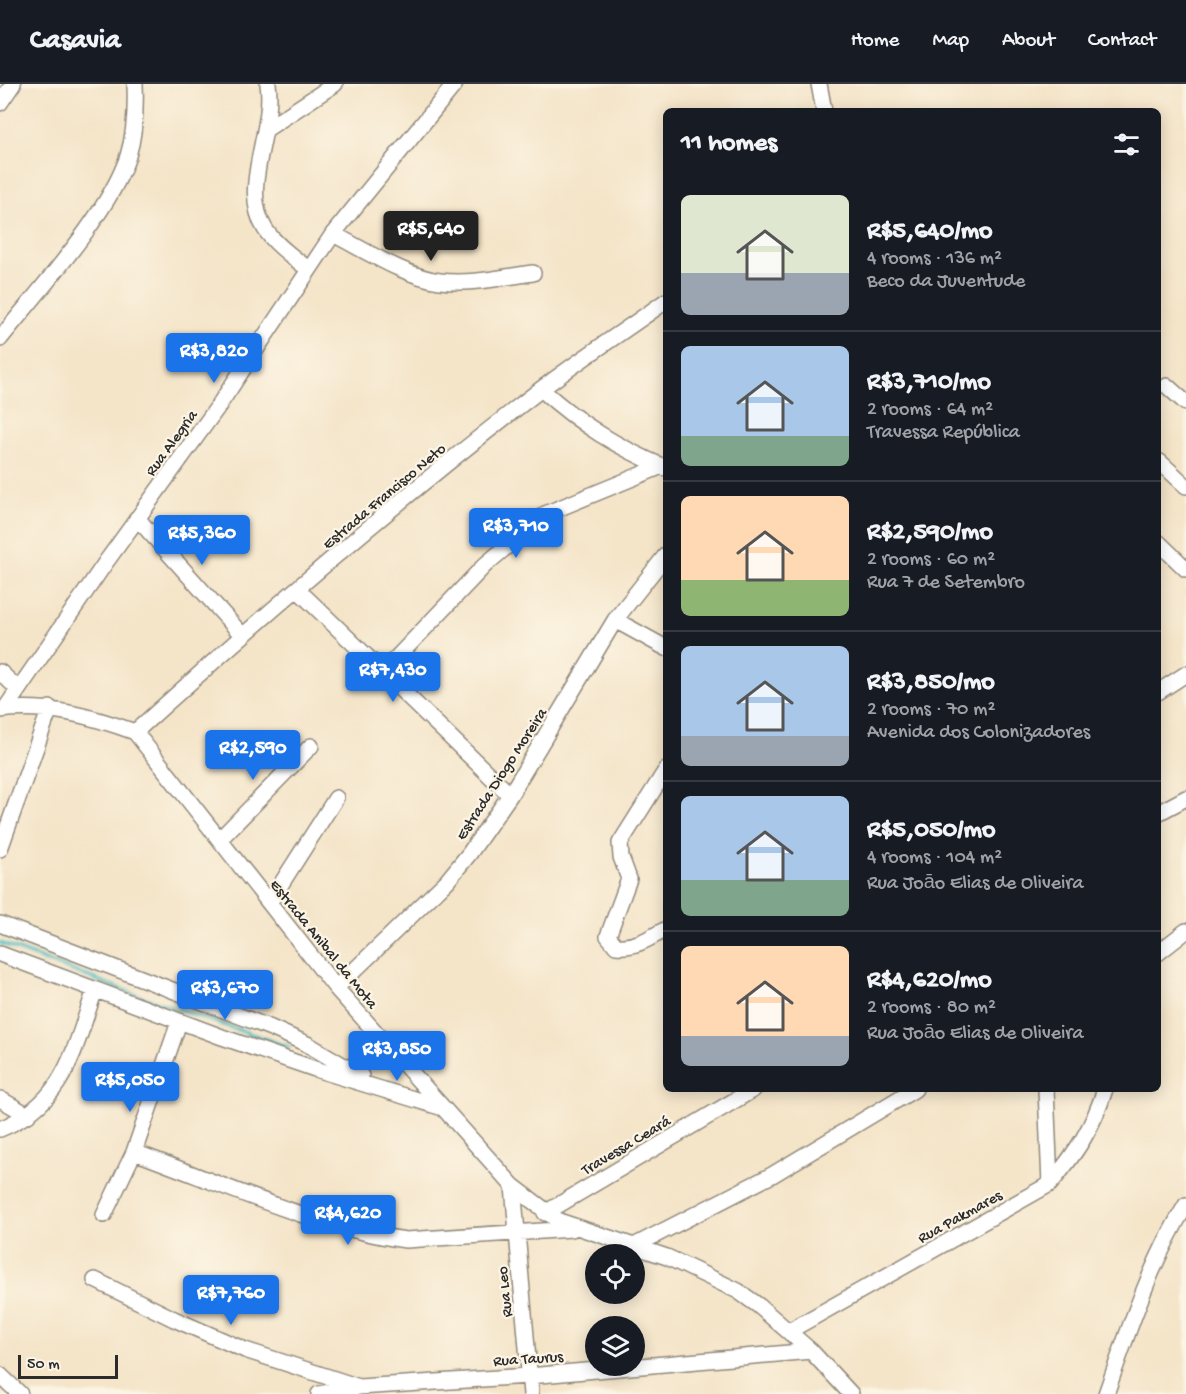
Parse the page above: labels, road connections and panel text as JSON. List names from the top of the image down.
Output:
{
  "streets": {
    "street": [
      "Rua Alegria",
      "Estrada Francisco Neto",
      "Estrada Diogo Moreira",
      "Estrada Anibal da Mota",
      "Travessa Ceará",
      "Rua Pakmares",
      "Rua Leo",
      "Rua Taurus"
    ]
  },
  "crossings": [
    ["Estrada Francisco Neto", "Estrada Anibal da Mota"],
    ["Estrada Diogo Moreira", "Estrada Anibal da Mota"],
    ["Estrada Anibal da Mota", "Travessa Ceará"],
    ["Estrada Anibal da Mota", "Rua Pakmares"],
    ["Estrada Anibal da Mota", "Rua Leo"],
    ["Estrada Anibal da Mota", "Rua Taurus"],
    ["Rua Leo", "Rua Taurus"]
  ],
  "scale_bar": "50 m",
  "page": {
    "header": "Casavia",
    "nav": [
      "Home",
      "Map",
      "About",
      "Contact"
    ],
    "heading": "11 homes",
    "list": [
      {
        "name": "R$5,640/mo",
        "note": "4 rooms · 136 m² · Beco da Juventude"
      },
      {
        "name": "R$3,710/mo",
        "note": "2 rooms · 64 m² · Travessa República"
      },
      {
        "name": "R$2,590/mo",
        "note": "2 rooms · 60 m² · Rua 7 de Setembro"
      },
      {
        "name": "R$3,850/mo",
        "note": "2 rooms · 70 m² · Avenida dos Colonizadores"
      },
      {
        "name": "R$5,050/mo",
        "note": "4 rooms · 104 m² · Rua Joāo Elias de Oliveira"
      },
      {
        "name": "R$4,620/mo",
        "note": "2 rooms · 80 m² · Rua Joāo Elias de Oliveira"
      }
    ],
    "price": [
      "R$5,640",
      "R$3,820",
      "R$3,710",
      "R$5,360",
      "R$7,430",
      "R$2,590",
      "R$3,670",
      "R$3,850",
      "R$5,050",
      "R$4,620",
      "R$7,760"
    ],
    "scale": "50 m"
  }
}
